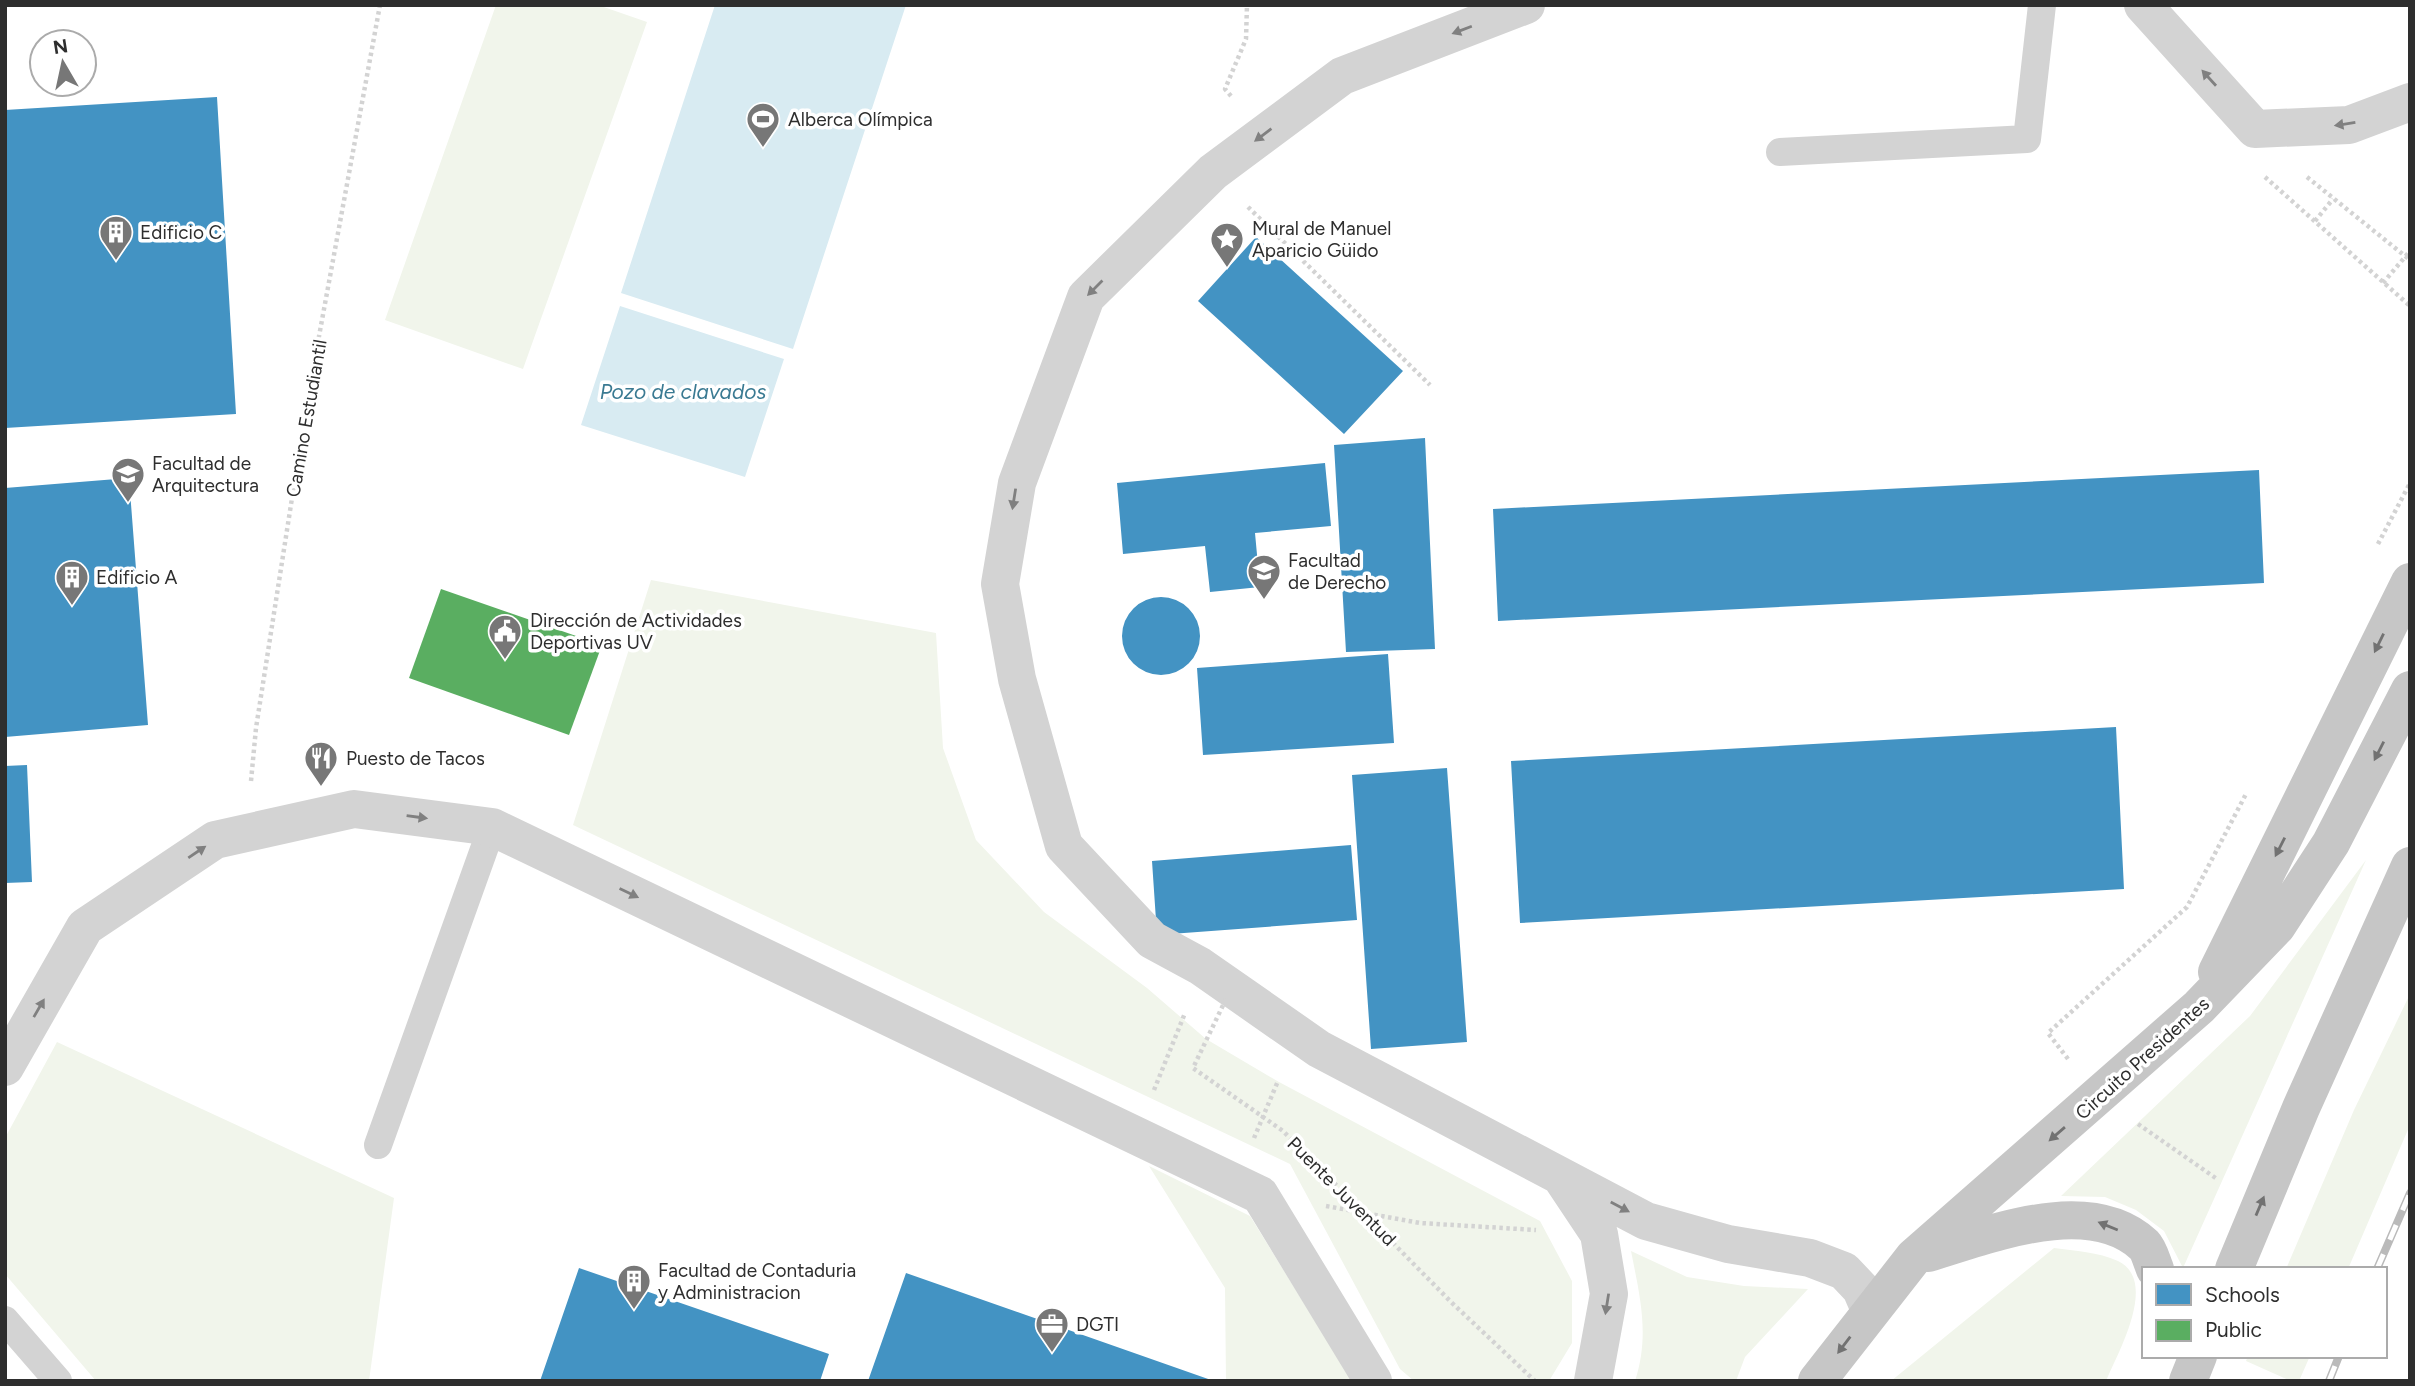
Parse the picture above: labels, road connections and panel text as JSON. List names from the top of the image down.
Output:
{
  "streets": {
    "main road": ["Circuito Presidentes"],
    "path": ["Camino Estudiantil", "Puente Juventud"]
  },
  "water": ["Pozo de clavados"],
  "places": {
    "sports": ["Alberca Olímpica"],
    "building": ["Edificio C", "Edificio A", "Facultad de Contaduria y Administracion"],
    "place": ["Mural de Manuel Aparicio Güido"],
    "school or university": ["Facultad de Arquitectura", "Facultad de Derecho"],
    "public building": ["Dirección de Actividades Deportivas UV"],
    "restaurant": ["Puesto de Tacos"],
    "office": ["DGTI"]
  },
  "legend": ["Schools", "Public"],
  "north": "top"
}
